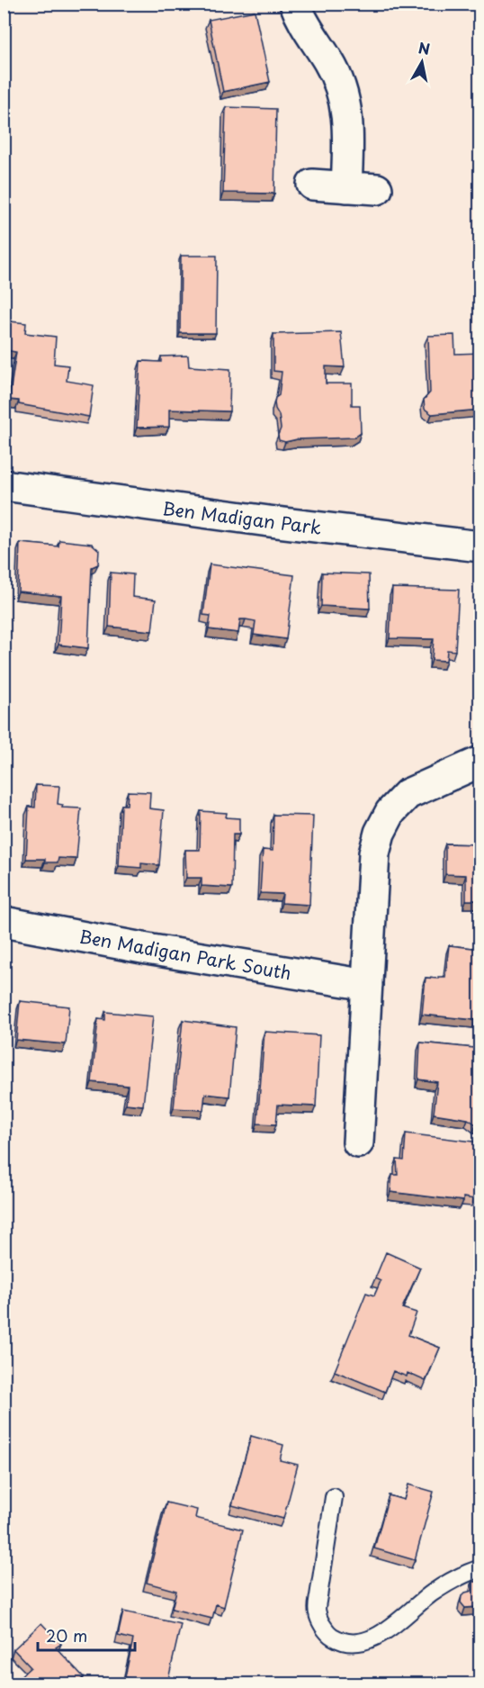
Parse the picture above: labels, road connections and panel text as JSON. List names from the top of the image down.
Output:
{
  "streets": {
    "street": ["Ben Madigan Park", "Ben Madigan Park South"]
  },
  "scale_bar": "20 m",
  "north": "top"
}
